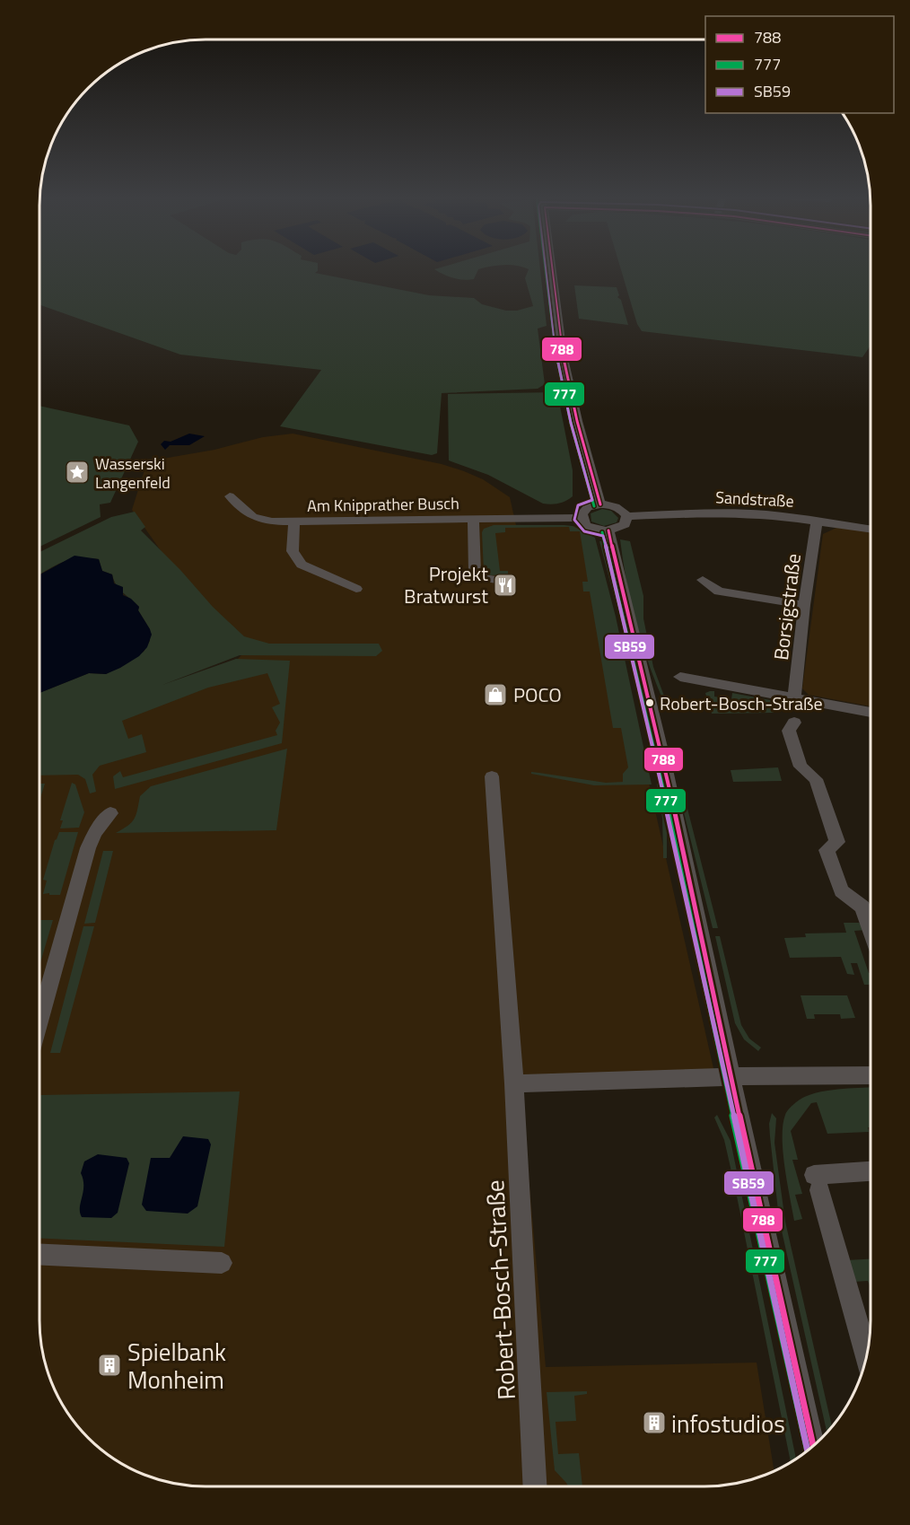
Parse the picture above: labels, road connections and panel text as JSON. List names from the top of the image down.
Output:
{
  "streets": {
    "street": [
      "Sandstraße",
      "Am Knipprather Busch",
      "Borsigstraße",
      "Robert-Bosch-Straße"
    ]
  },
  "crossings": [
    ["Sandstraße", "Borsigstraße"]
  ],
  "places": {
    "place": ["Wasserski Langenfeld"],
    "restaurant": ["Projekt Bratwurst"],
    "shop": ["POCO"],
    "other": ["Robert-Bosch-Straße"],
    "building": ["Spielbank Monheim", "infostudios"]
  },
  "lines": ["transit line 788", "transit line 777", "transit line SB59"],
  "legend": ["788", "777", "SB59"]
}
